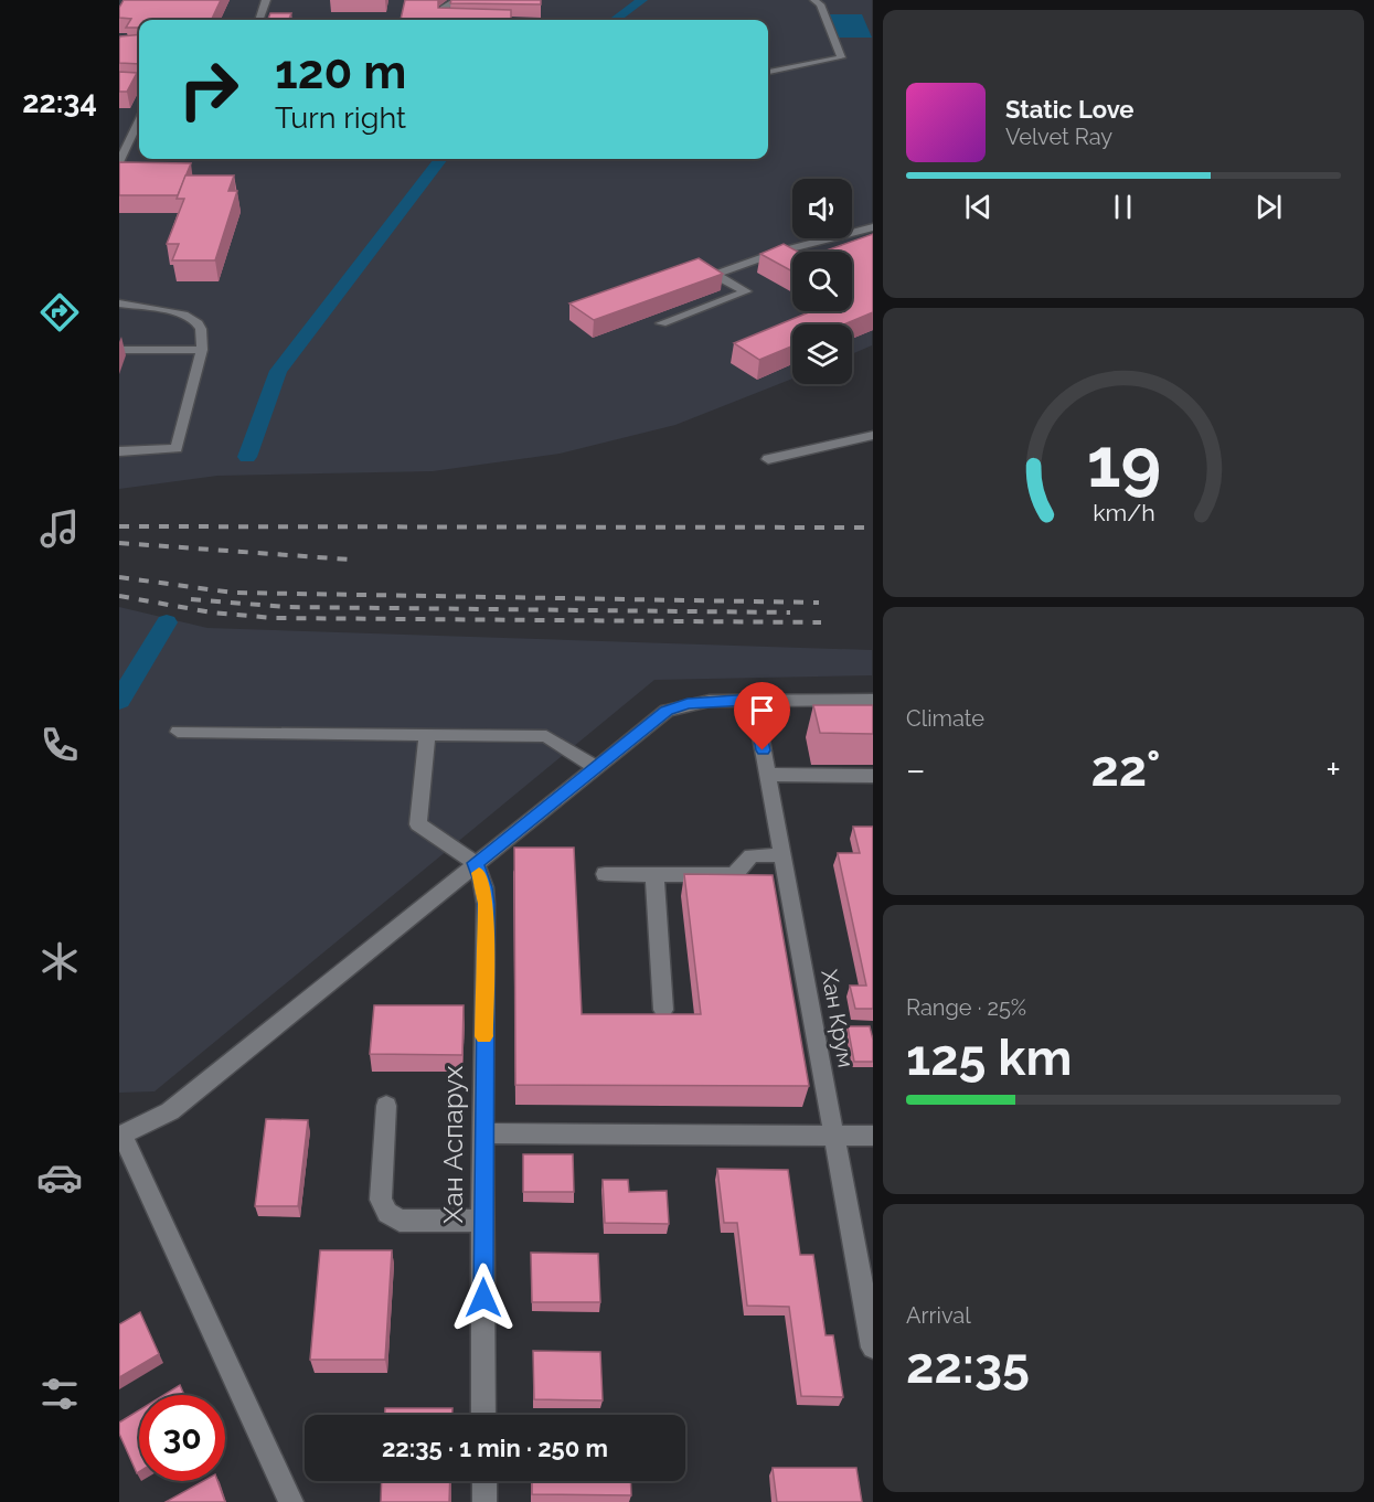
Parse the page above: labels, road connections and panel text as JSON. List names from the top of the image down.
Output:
{
  "streets": {
    "street": ["Хан Крум", "Хан Аспарух"]
  },
  "page": {
    "tabs": "22:34",
    "turn": ["120 m", "Turn right"],
    "song": ["Static Love", "Velvet Ray"],
    "tile": [
      "Climate",
      ["Range · 25%", "125 km"],
      ["Arrival", "22:35"]
    ],
    "heat": ["−", "22°", "+"],
    "limit": "30",
    "trip": "22:35 · 1 min · 250 m",
    "gauge": ["19", "km/h"]
  }
}
